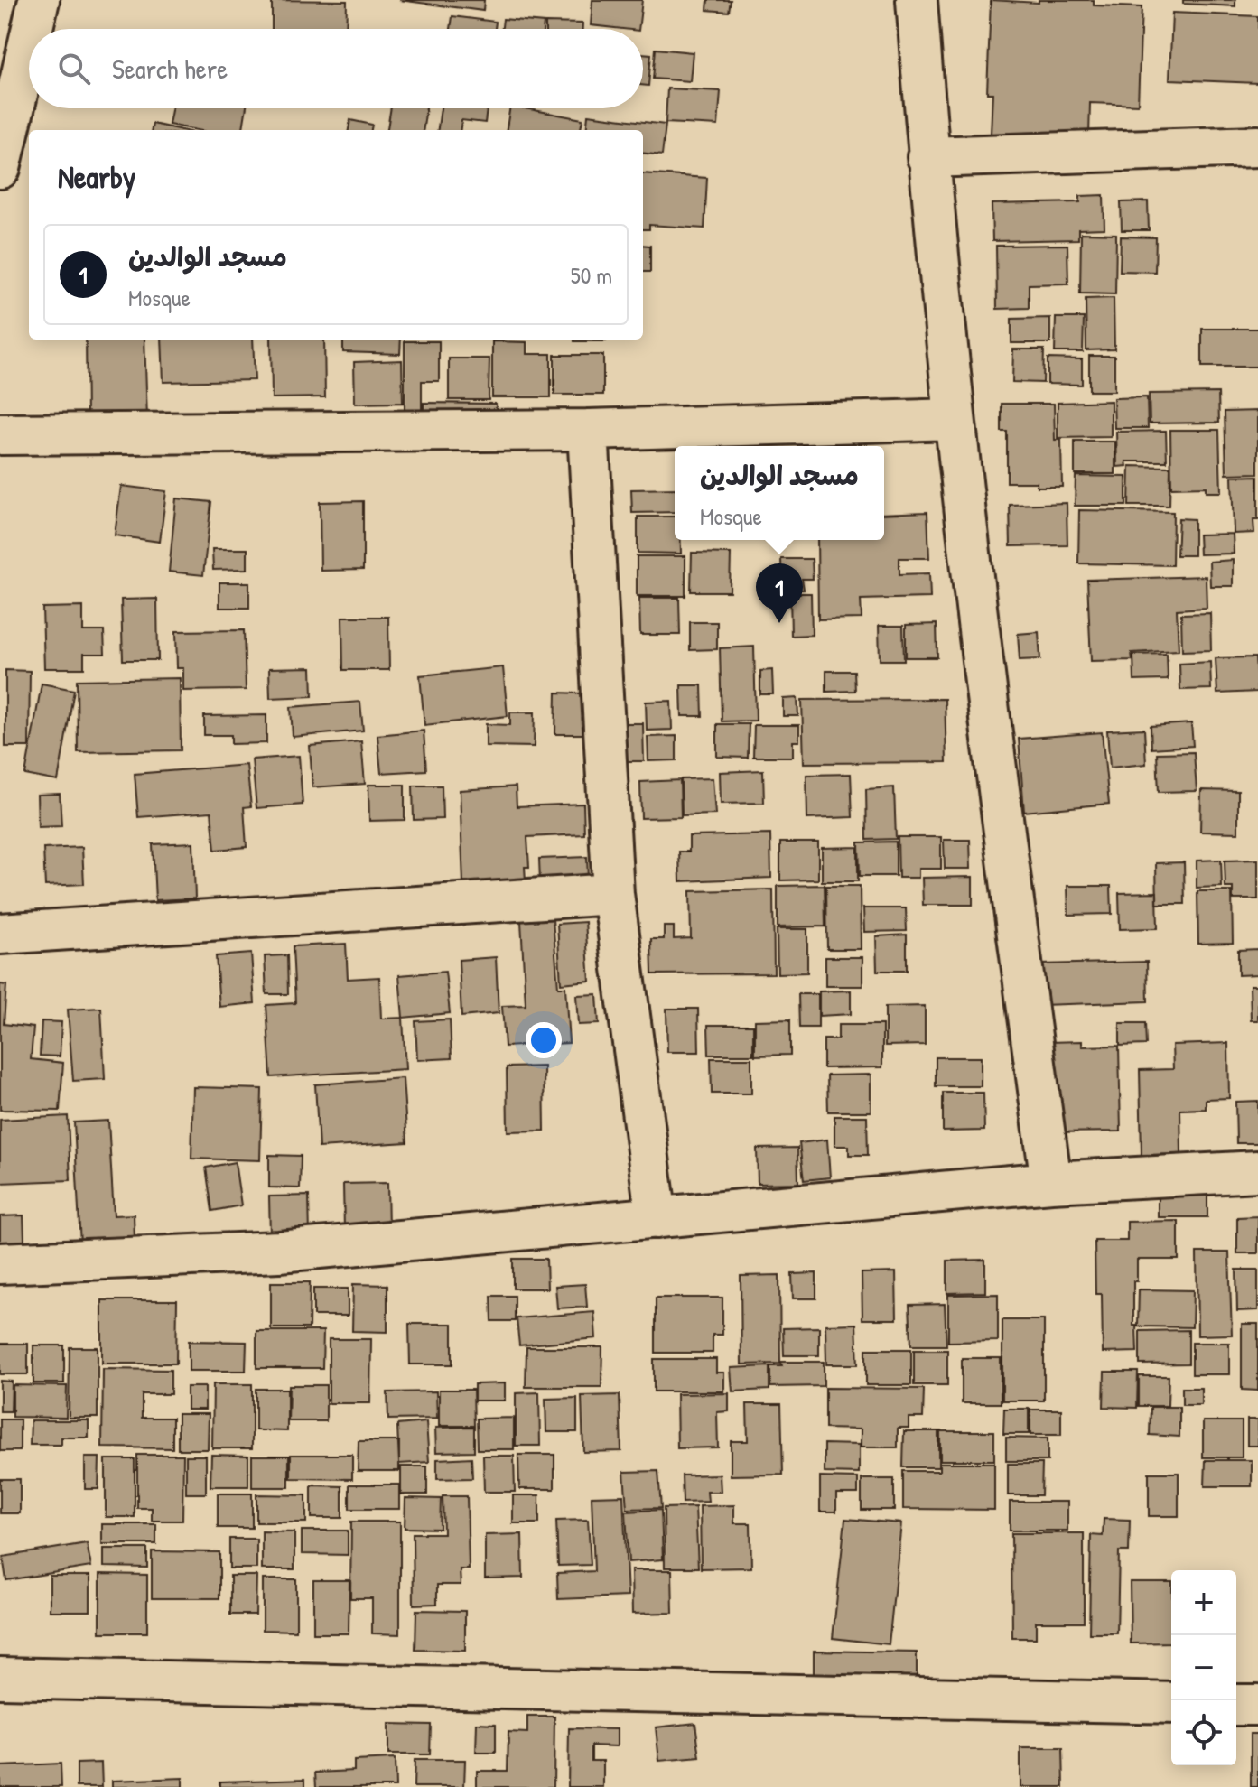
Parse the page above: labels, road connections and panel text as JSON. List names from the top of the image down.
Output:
{
  "page": {
    "search": "Search here",
    "heading": "Nearby",
    "list": [
      {
        "mark": "1",
        "name": "مسجد الوالدين",
        "note": "Mosque",
        "value": "50 m"
      }
    ],
    "popup": ["مسجد الوالدين", "Mosque"],
    "pins": "1",
    "map_buttons": ["+", "−"]
  }
}
